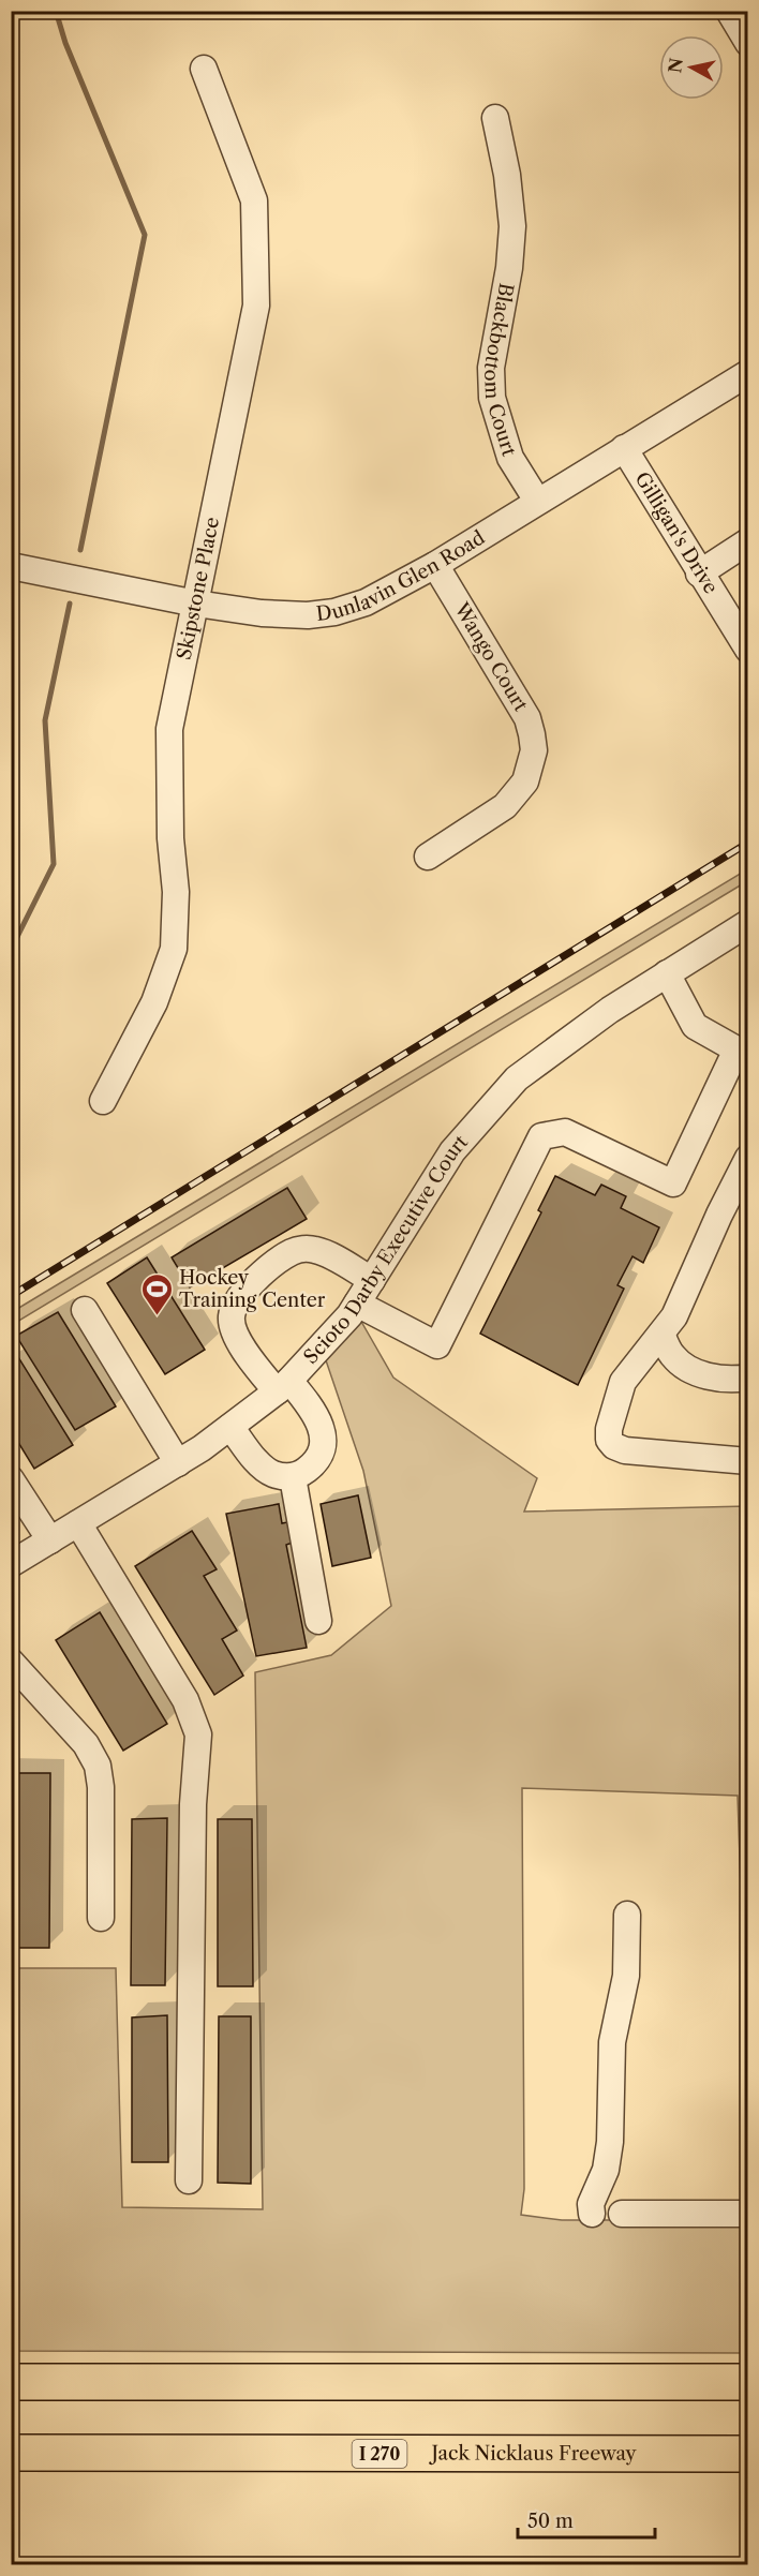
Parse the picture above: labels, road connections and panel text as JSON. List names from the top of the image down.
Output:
{
  "streets": {
    "highway": ["I 270", "Jack Nicklaus Freeway"],
    "street": [
      "Blackbottom Court",
      "Gilligan's Drive",
      "Dunlavin Glen Road",
      "Skipstone Place",
      "Wango Court",
      "Scioto Darby Executive Court"
    ]
  },
  "crossings": [
    ["Blackbottom Court", "Dunlavin Glen Road"],
    ["Gilligan's Drive", "Dunlavin Glen Road"],
    ["Dunlavin Glen Road", "Skipstone Place"],
    ["Dunlavin Glen Road", "Wango Court"]
  ],
  "places": {
    "sports": ["Hockey Training Center"]
  },
  "scale_bar": "50 m",
  "north": "left"
}
